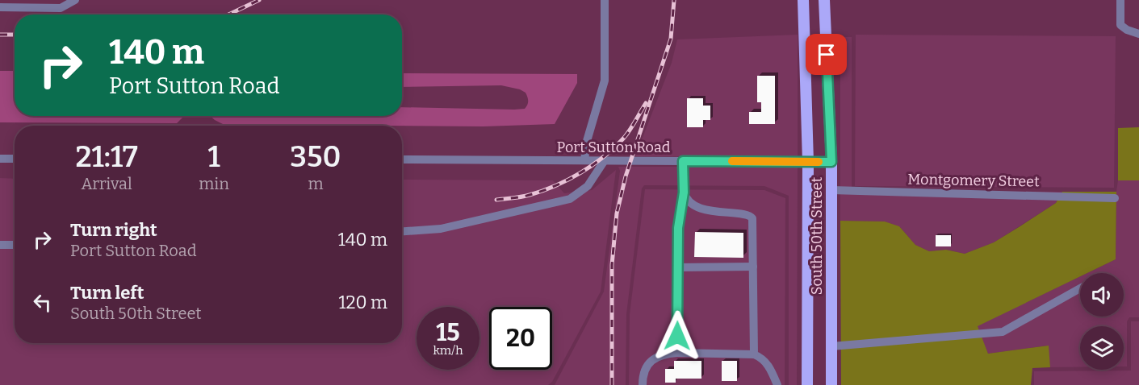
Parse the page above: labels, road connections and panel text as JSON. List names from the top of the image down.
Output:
{
  "streets": {
    "main road": ["South 50th Street"],
    "street": ["Port Sutton Road", "Montgomery Street"]
  },
  "crossings": [
    ["Port Sutton Road", "South 50th Street"],
    ["Montgomery Street", "South 50th Street"]
  ],
  "page": {
    "turn": ["140 m", "Port Sutton Road"],
    "eta": [
      "21:17",
      "Arrival",
      "1",
      "min",
      "350",
      "m"
    ],
    "list": [
      {
        "name": "Turn right",
        "note": "Port Sutton Road",
        "value": "140 m"
      },
      {
        "name": "Turn left",
        "note": "South 50th Street",
        "value": "120 m"
      }
    ],
    "speed": "15 km/h",
    "limit": "20"
  }
}
